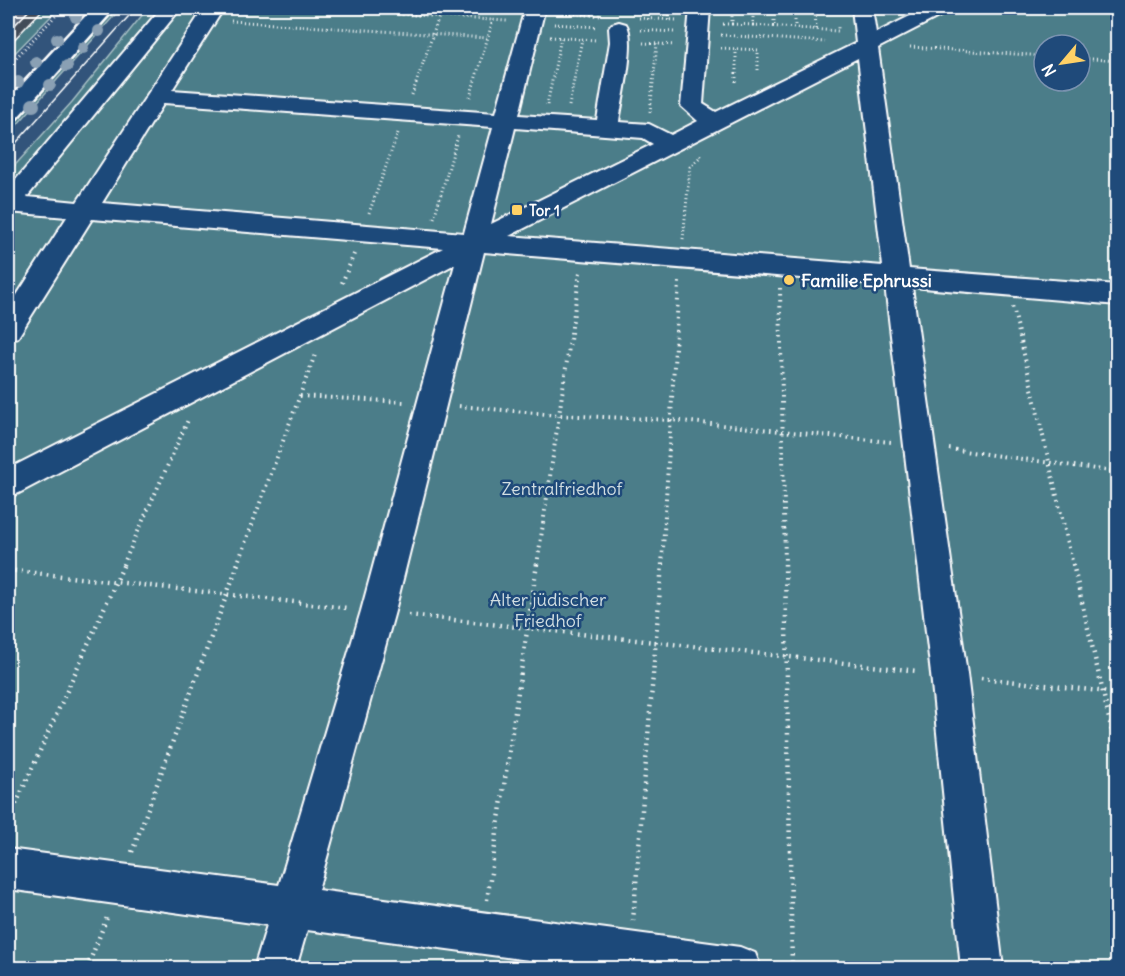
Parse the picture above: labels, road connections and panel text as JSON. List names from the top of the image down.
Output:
{
  "parks": ["Zentralfriedhof", "Alter jüdischer Friedhof"],
  "places": {
    "transit": ["Tor 1"],
    "other": ["Familie Ephrussi"]
  },
  "north": "bottom left"
}
